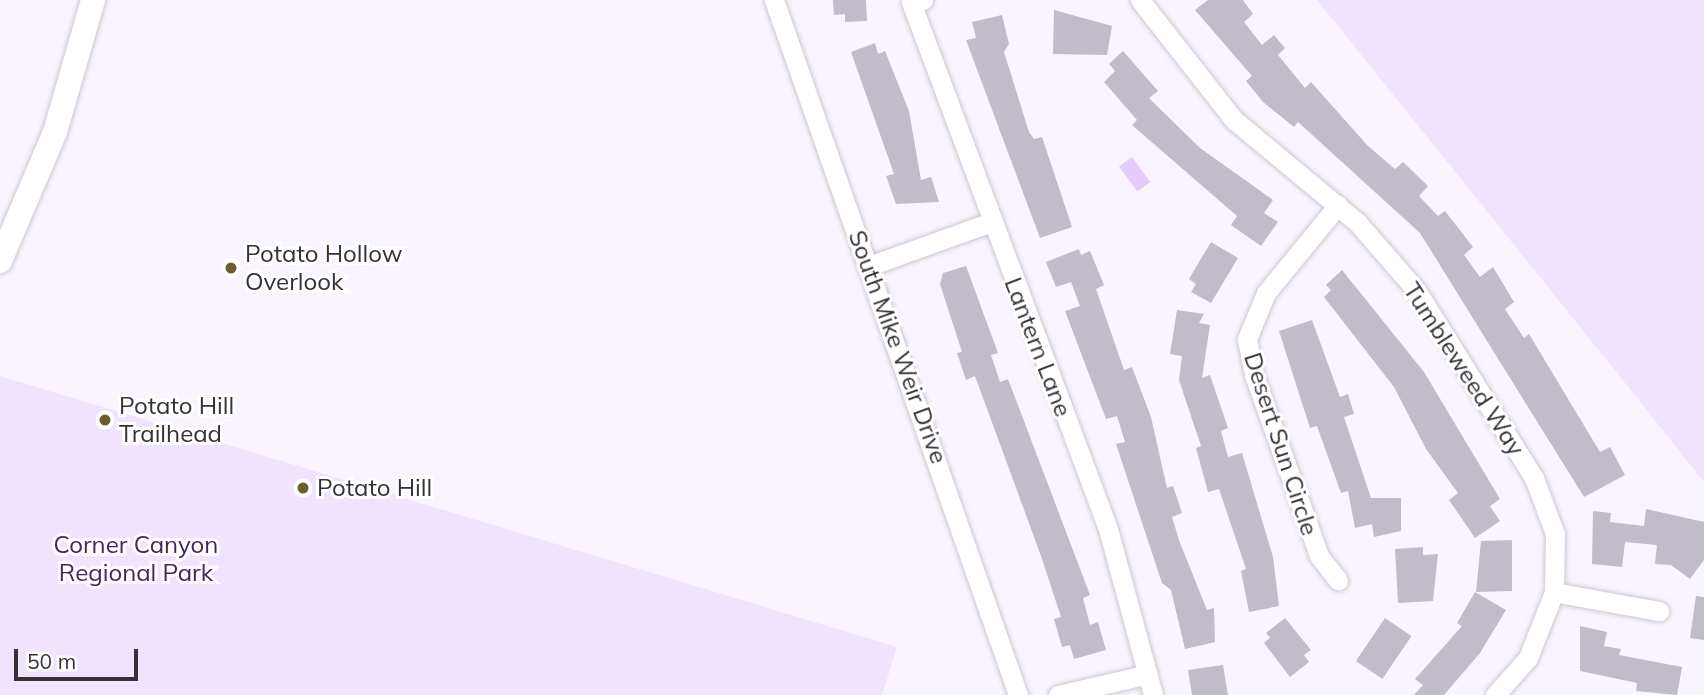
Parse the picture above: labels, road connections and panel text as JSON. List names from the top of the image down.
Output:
{
  "streets": {
    "street": [
      "South Mike Weir Drive",
      "Lantern Lane",
      "Tumbleweed Way",
      "Desert Sun Circle"
    ]
  },
  "crossings": [
    ["Tumbleweed Way", "Desert Sun Circle"]
  ],
  "parks": ["Corner Canyon Regional Park"],
  "places": ["Potato Hollow Overlook", "Potato Hill Trailhead", "Potato Hill"],
  "scale_bar": "50 m"
}
